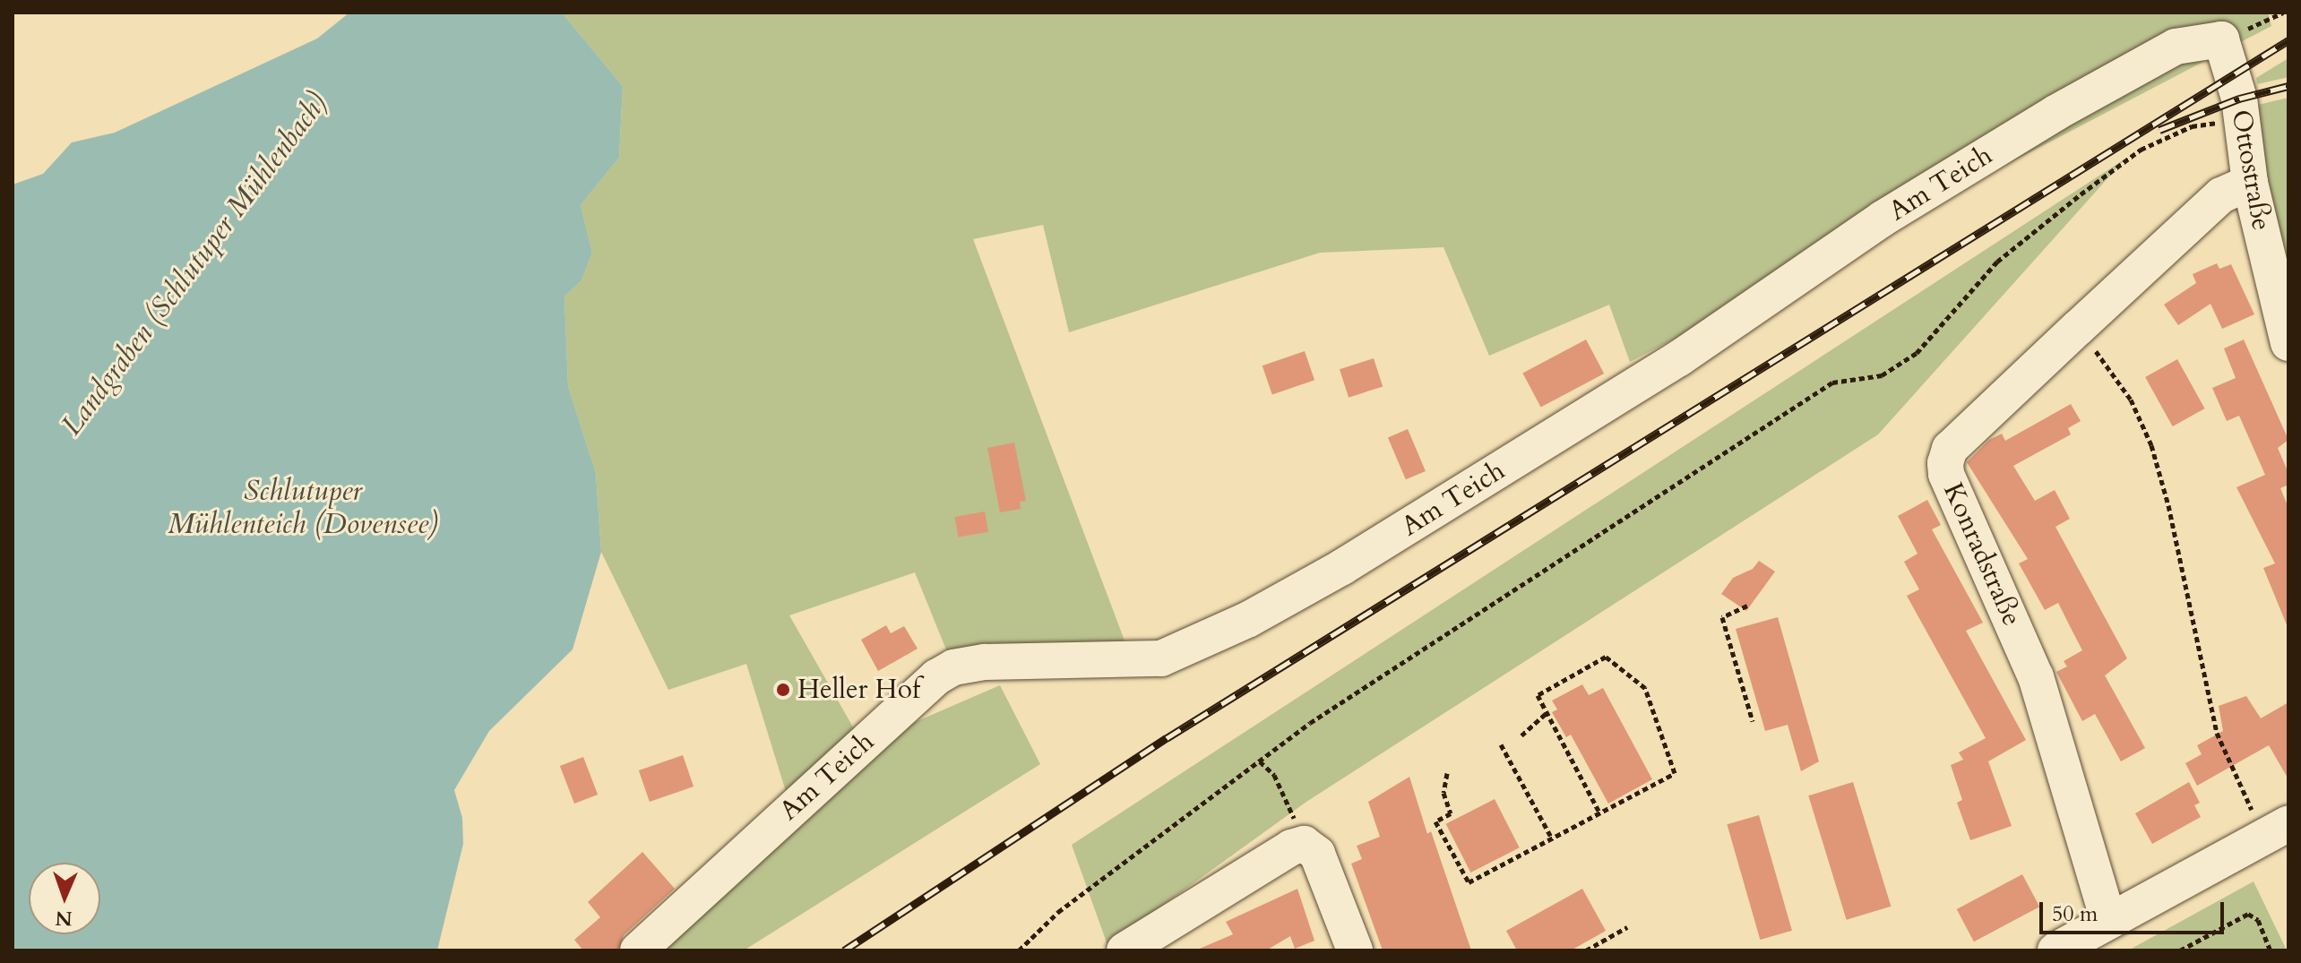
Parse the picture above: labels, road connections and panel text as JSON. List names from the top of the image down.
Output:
{
  "streets": {
    "street": ["Ottostraße", "Am Teich", "Konradstraße"]
  },
  "crossings": [
    ["Ottostraße", "Am Teich"],
    ["Ottostraße", "Konradstraße"]
  ],
  "water": ["Landgraben (Schlutuper Mühlenbach)", "Schlutuper Mühlenteich (Dovensee)"],
  "places": ["Heller Hof"],
  "scale_bar": "50 m",
  "north": "bottom"
}
